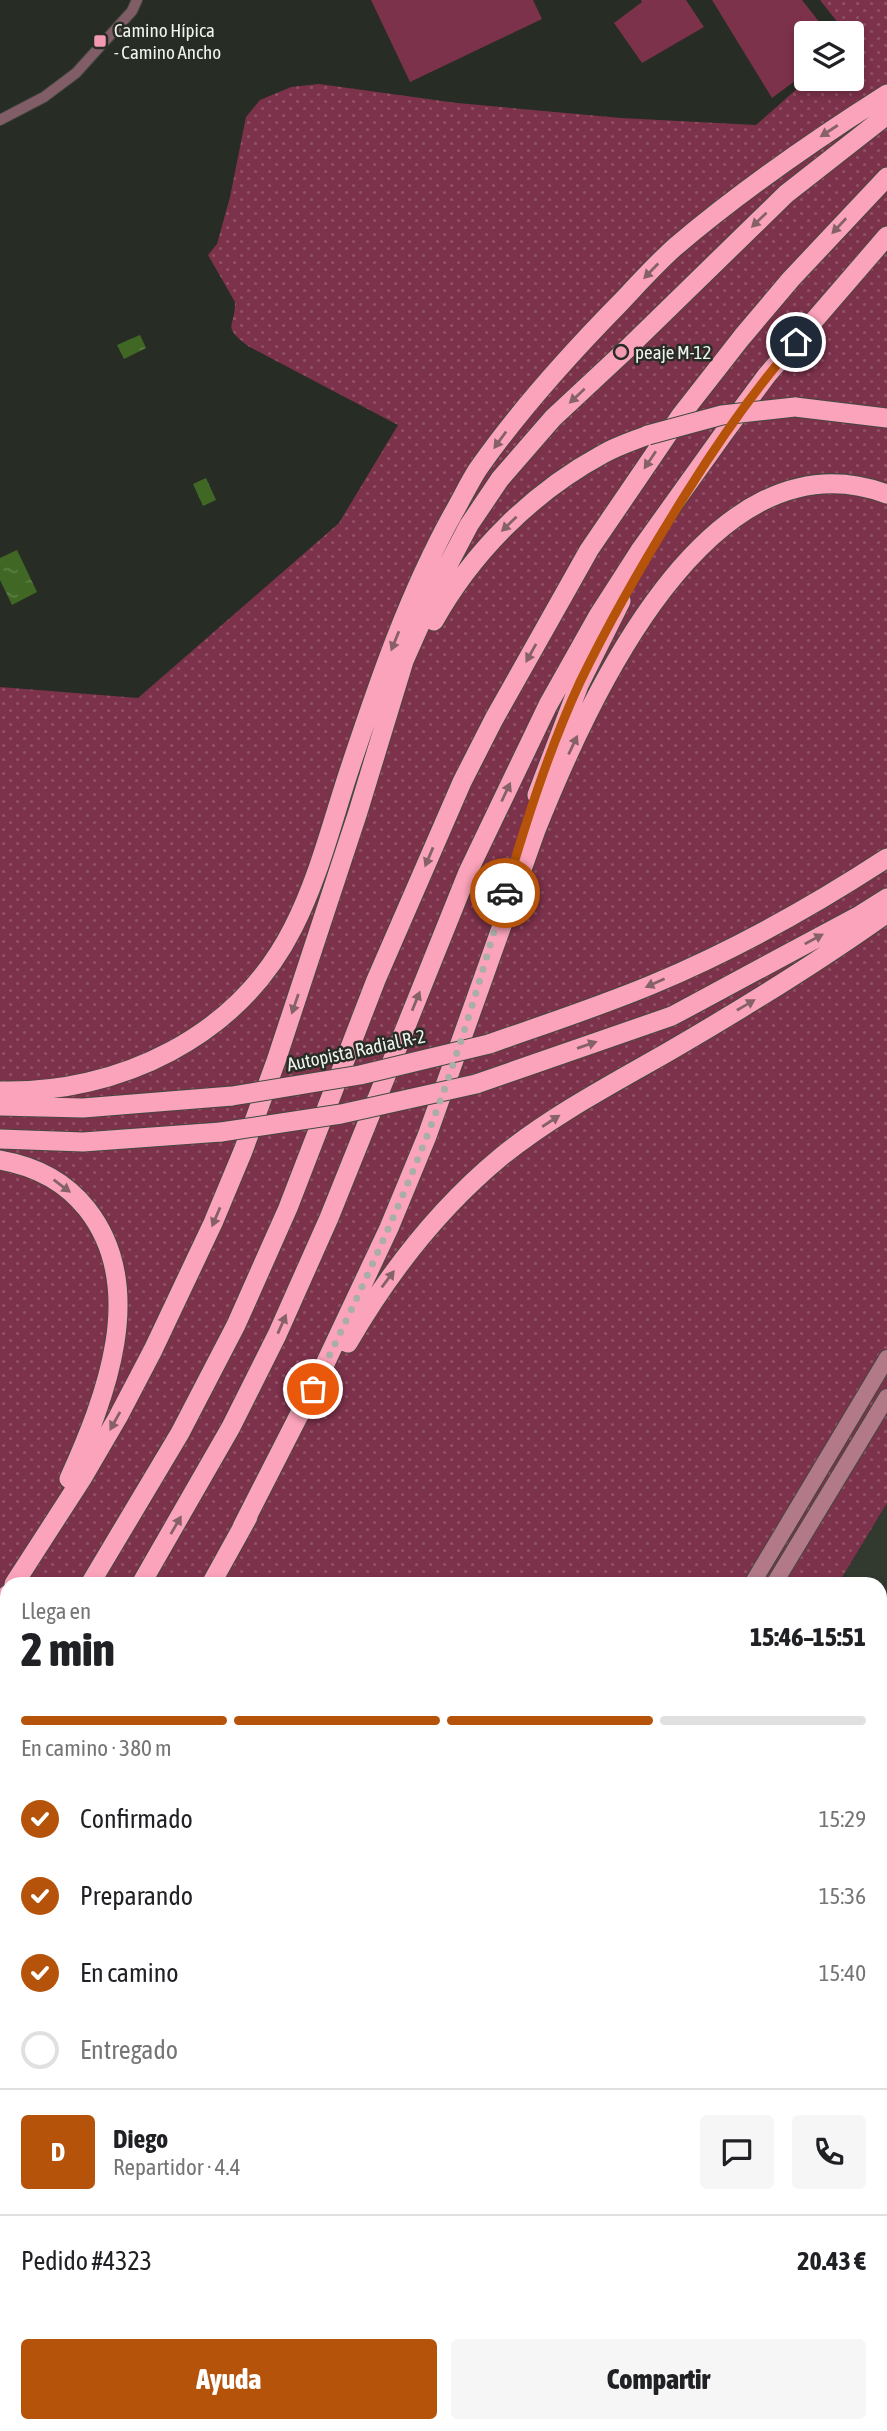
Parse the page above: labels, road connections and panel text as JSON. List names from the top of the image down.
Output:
{
  "streets": {
    "highway": ["Autopista Radial R-2"]
  },
  "places": {
    "transit": ["Camino Hípica - Camino Ancho"],
    "other": ["peaje M-12"]
  },
  "page": {
    "heading": ["2 min", "Llega en", "15:46–15:51"],
    "panel": [
      "Diego",
      "Repartidor · 4.4",
      "Pedido #4323",
      "20.43 €"
    ],
    "bar": "En camino · 380 m",
    "list": [
      ["Confirmado", "15:29"],
      ["Preparando", "15:36"],
      ["En camino", "15:40"],
      "Entregado"
    ],
    "round": "D",
    "buttons": ["Ayuda", "Compartir"]
  }
}
